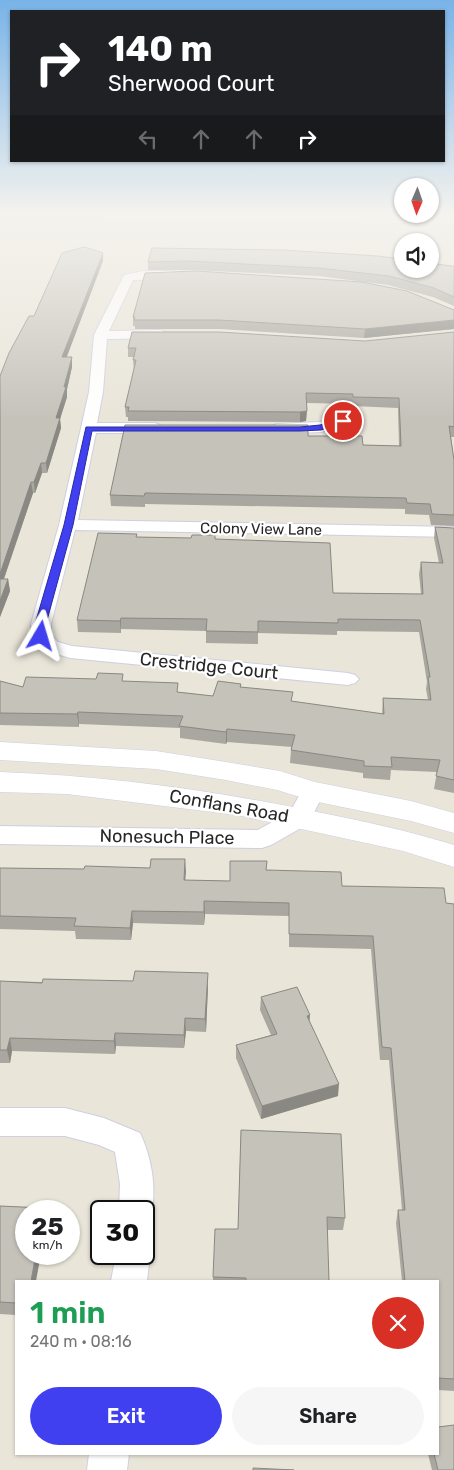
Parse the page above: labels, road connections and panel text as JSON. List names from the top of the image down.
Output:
{
  "streets": {
    "main road": ["Conflans Road"],
    "street": ["Colony View Lane", "Crestridge Court", "Nonesuch Place"]
  },
  "crossings": [
    ["Colony View Lane", "Crestridge Court"],
    ["Conflans Road", "Nonesuch Place"]
  ],
  "north": "bottom",
  "page": {
    "turn": ["140 m", "Sherwood Court"],
    "speed": "25 km/h",
    "limit": "30",
    "heading": ["1 min", "240 m · 08:16"],
    "buttons": ["Exit", "Share"]
  }
}
